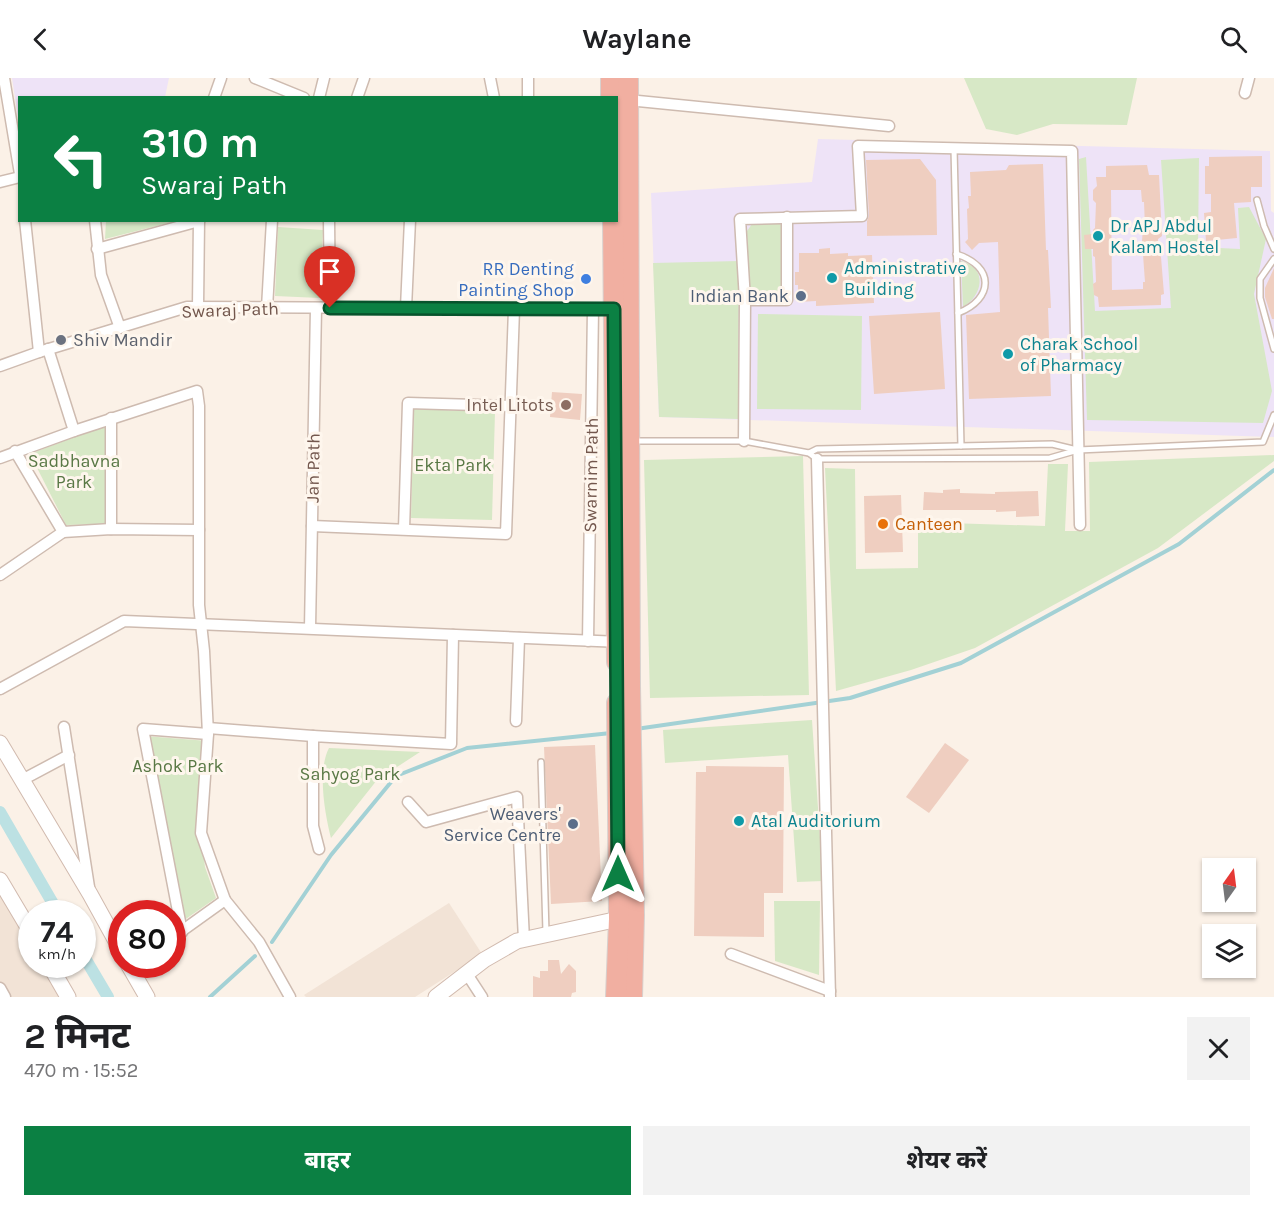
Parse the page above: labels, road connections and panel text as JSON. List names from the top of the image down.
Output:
{
  "streets": {
    "street": ["Swaraj Path", "Jan Path", "Swarnim Path"]
  },
  "crossings": [
    ["Swaraj Path", "Jan Path"],
    ["Swaraj Path", "Swarnim Path"]
  ],
  "parks": [
    "Sadbhavna Park",
    "Ekta Park",
    "Ashok Park",
    "Sahyog Park"
  ],
  "places": [
    "Dr APJ Abdul Kalam Hostel",
    "Administrative Building",
    "RR Denting Painting Shop",
    "Indian Bank",
    "Shiv Mandir",
    "Charak School of Pharmacy",
    "Intel Litots",
    "Canteen",
    "Atal Auditorium",
    "Weavers' Service Centre"
  ],
  "north": "top",
  "page": {
    "header": "Waylane",
    "turn": ["310 m", "Swaraj Path"],
    "speed": "74 km/h",
    "limit": "80",
    "heading": ["2 मिनट", "470 m · 15:52"],
    "buttons": ["बाहर", "शेयर करें"]
  }
}
